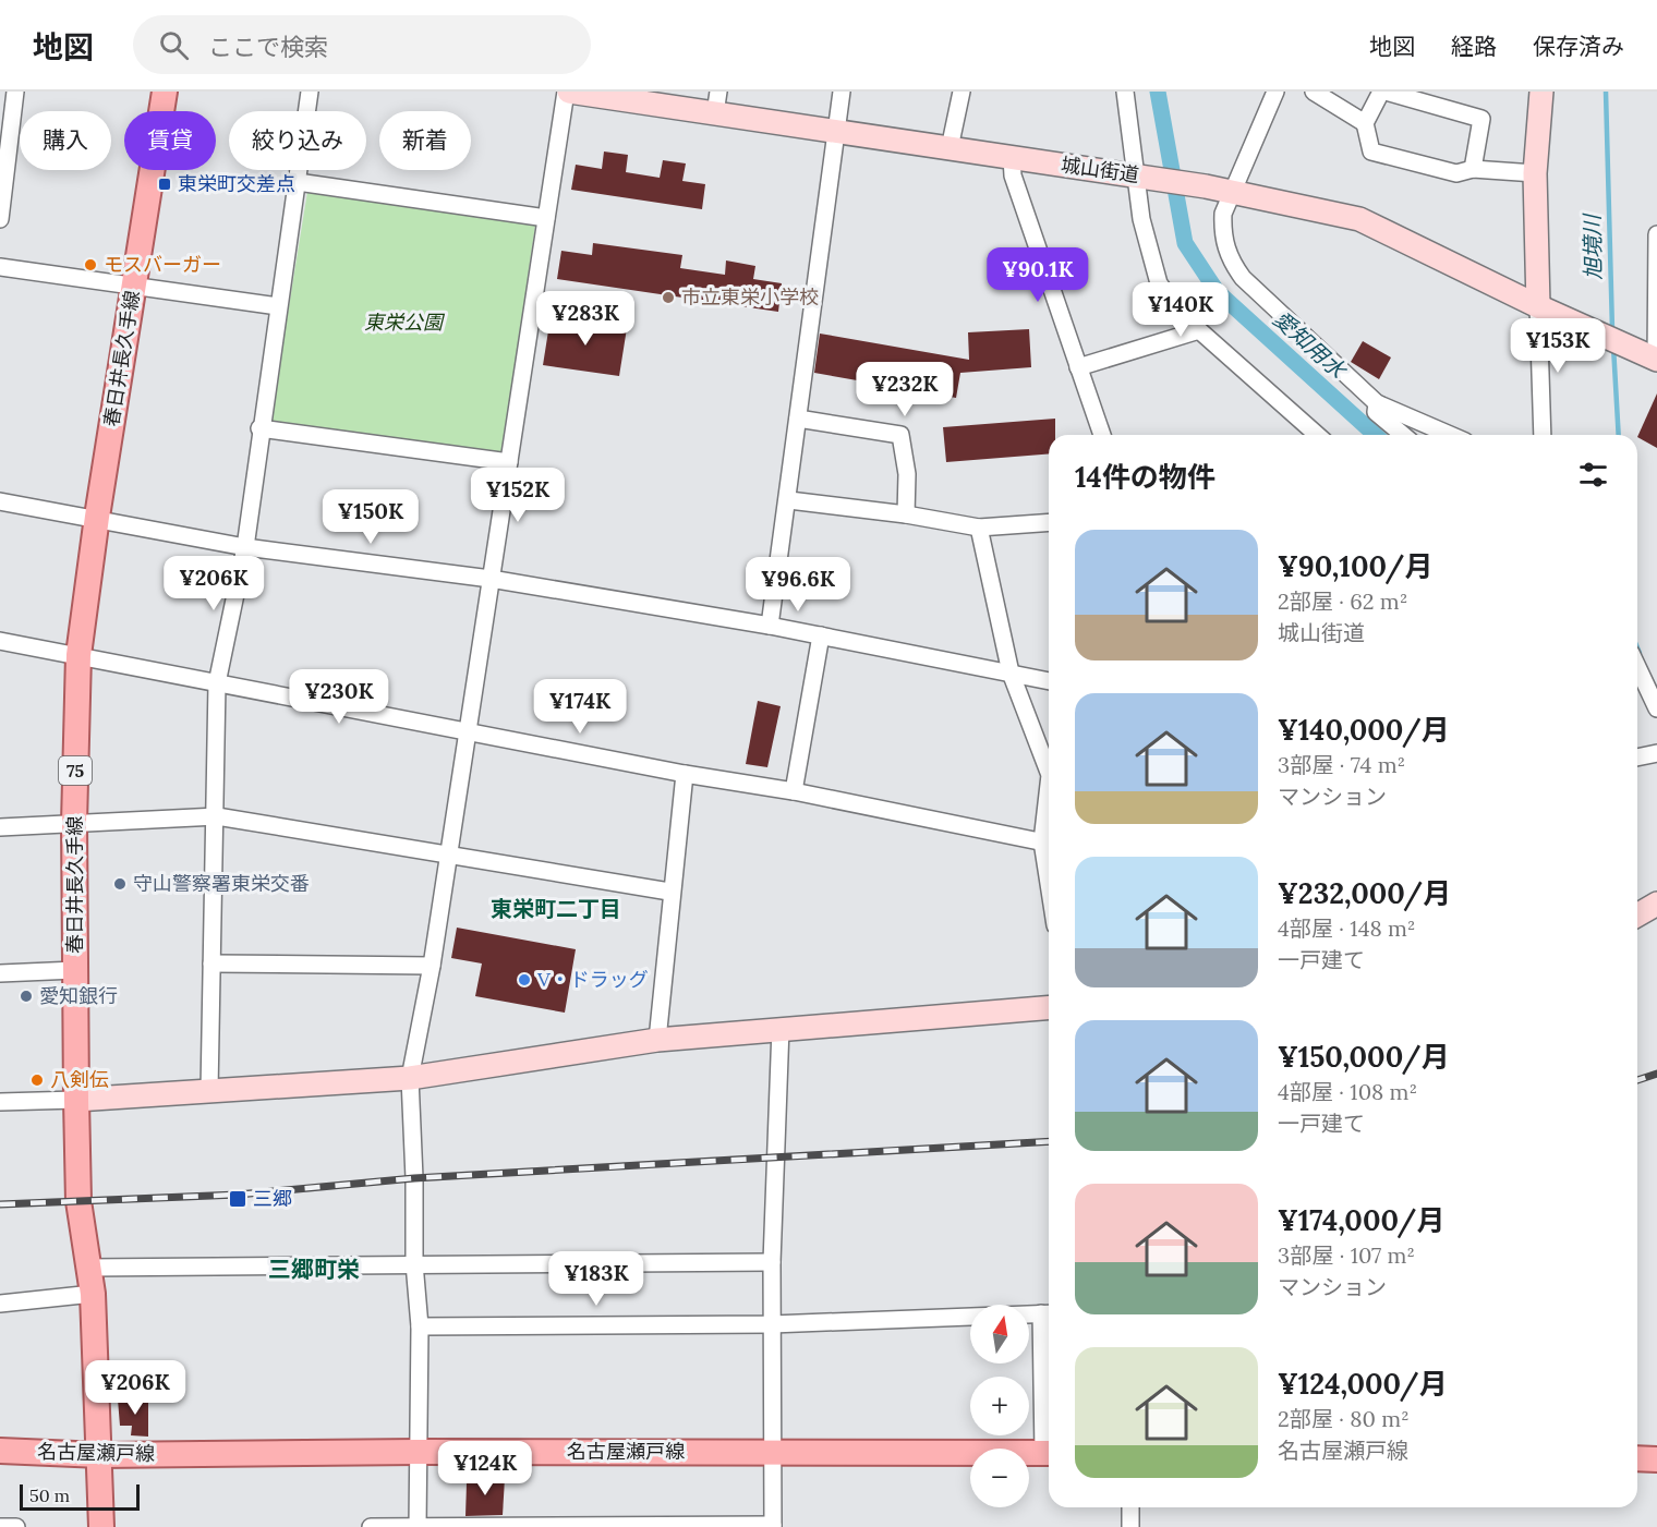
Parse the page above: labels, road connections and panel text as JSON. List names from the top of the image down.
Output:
{
  "streets": {
    "main road": ["春日井長久手線", "75", "名古屋瀬戸線"],
    "street": ["城山街道"]
  },
  "crossings": [
    ["春日井長久手線", "名古屋瀬戸線"]
  ],
  "districts": ["東栄町二丁目", "三郷町栄"],
  "water": ["旭境川", "愛知用水"],
  "parks": ["東栄公園"],
  "places": {
    "transit": ["東栄町交差点", "三郷"],
    "other": [
      "モスバーガー",
      "市立東栄小学校",
      "守山警察署東栄交番",
      "V・ドラッグ",
      "愛知銀行",
      "八剣伝"
    ]
  },
  "scale_bar": "50 m",
  "north": "top",
  "page": {
    "header": "地図",
    "search": "ここで検索",
    "nav": ["地図", "経路", "保存済み"],
    "chip": [
      "購入",
      "賃貸",
      "絞り込み",
      "新着"
    ],
    "price": [
      "¥90.1K",
      "¥140K",
      "¥283K",
      "¥153K",
      "¥232K",
      "¥152K",
      "¥150K",
      "¥206K",
      "¥96.6K",
      "¥230K",
      "¥174K",
      "¥183K",
      "¥206K",
      "¥124K"
    ],
    "heading": "14件の物件",
    "list": [
      {
        "name": "¥90,100/月",
        "note": "2部屋 · 62 m² · 城山街道"
      },
      {
        "name": "¥140,000/月",
        "note": "3部屋 · 74 m² · マンション"
      },
      {
        "name": "¥232,000/月",
        "note": "4部屋 · 148 m² · 一戸建て"
      },
      {
        "name": "¥150,000/月",
        "note": "4部屋 · 108 m² · 一戸建て"
      },
      {
        "name": "¥174,000/月",
        "note": "3部屋 · 107 m² · マンション"
      },
      {
        "name": "¥124,000/月",
        "note": "2部屋 · 80 m² · 名古屋瀬戸線"
      }
    ],
    "map_buttons": ["+", "−"],
    "scale": "50 m"
  }
}
